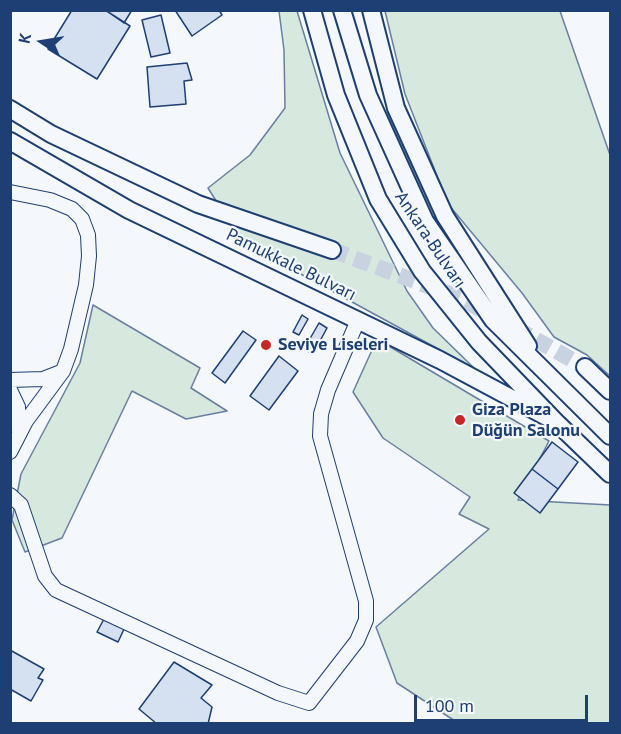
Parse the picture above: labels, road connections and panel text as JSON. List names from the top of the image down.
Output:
{
  "streets": {
    "main road": ["Ankara Bulvarı", "Pamukkale Bulvarı"]
  },
  "crossings": [
    ["Ankara Bulvarı", "Pamukkale Bulvarı"]
  ],
  "places": ["Seviye Liseleri", "Giza Plaza Düğün Salonu"],
  "scale_bar": "100 m",
  "north": "left"
}
